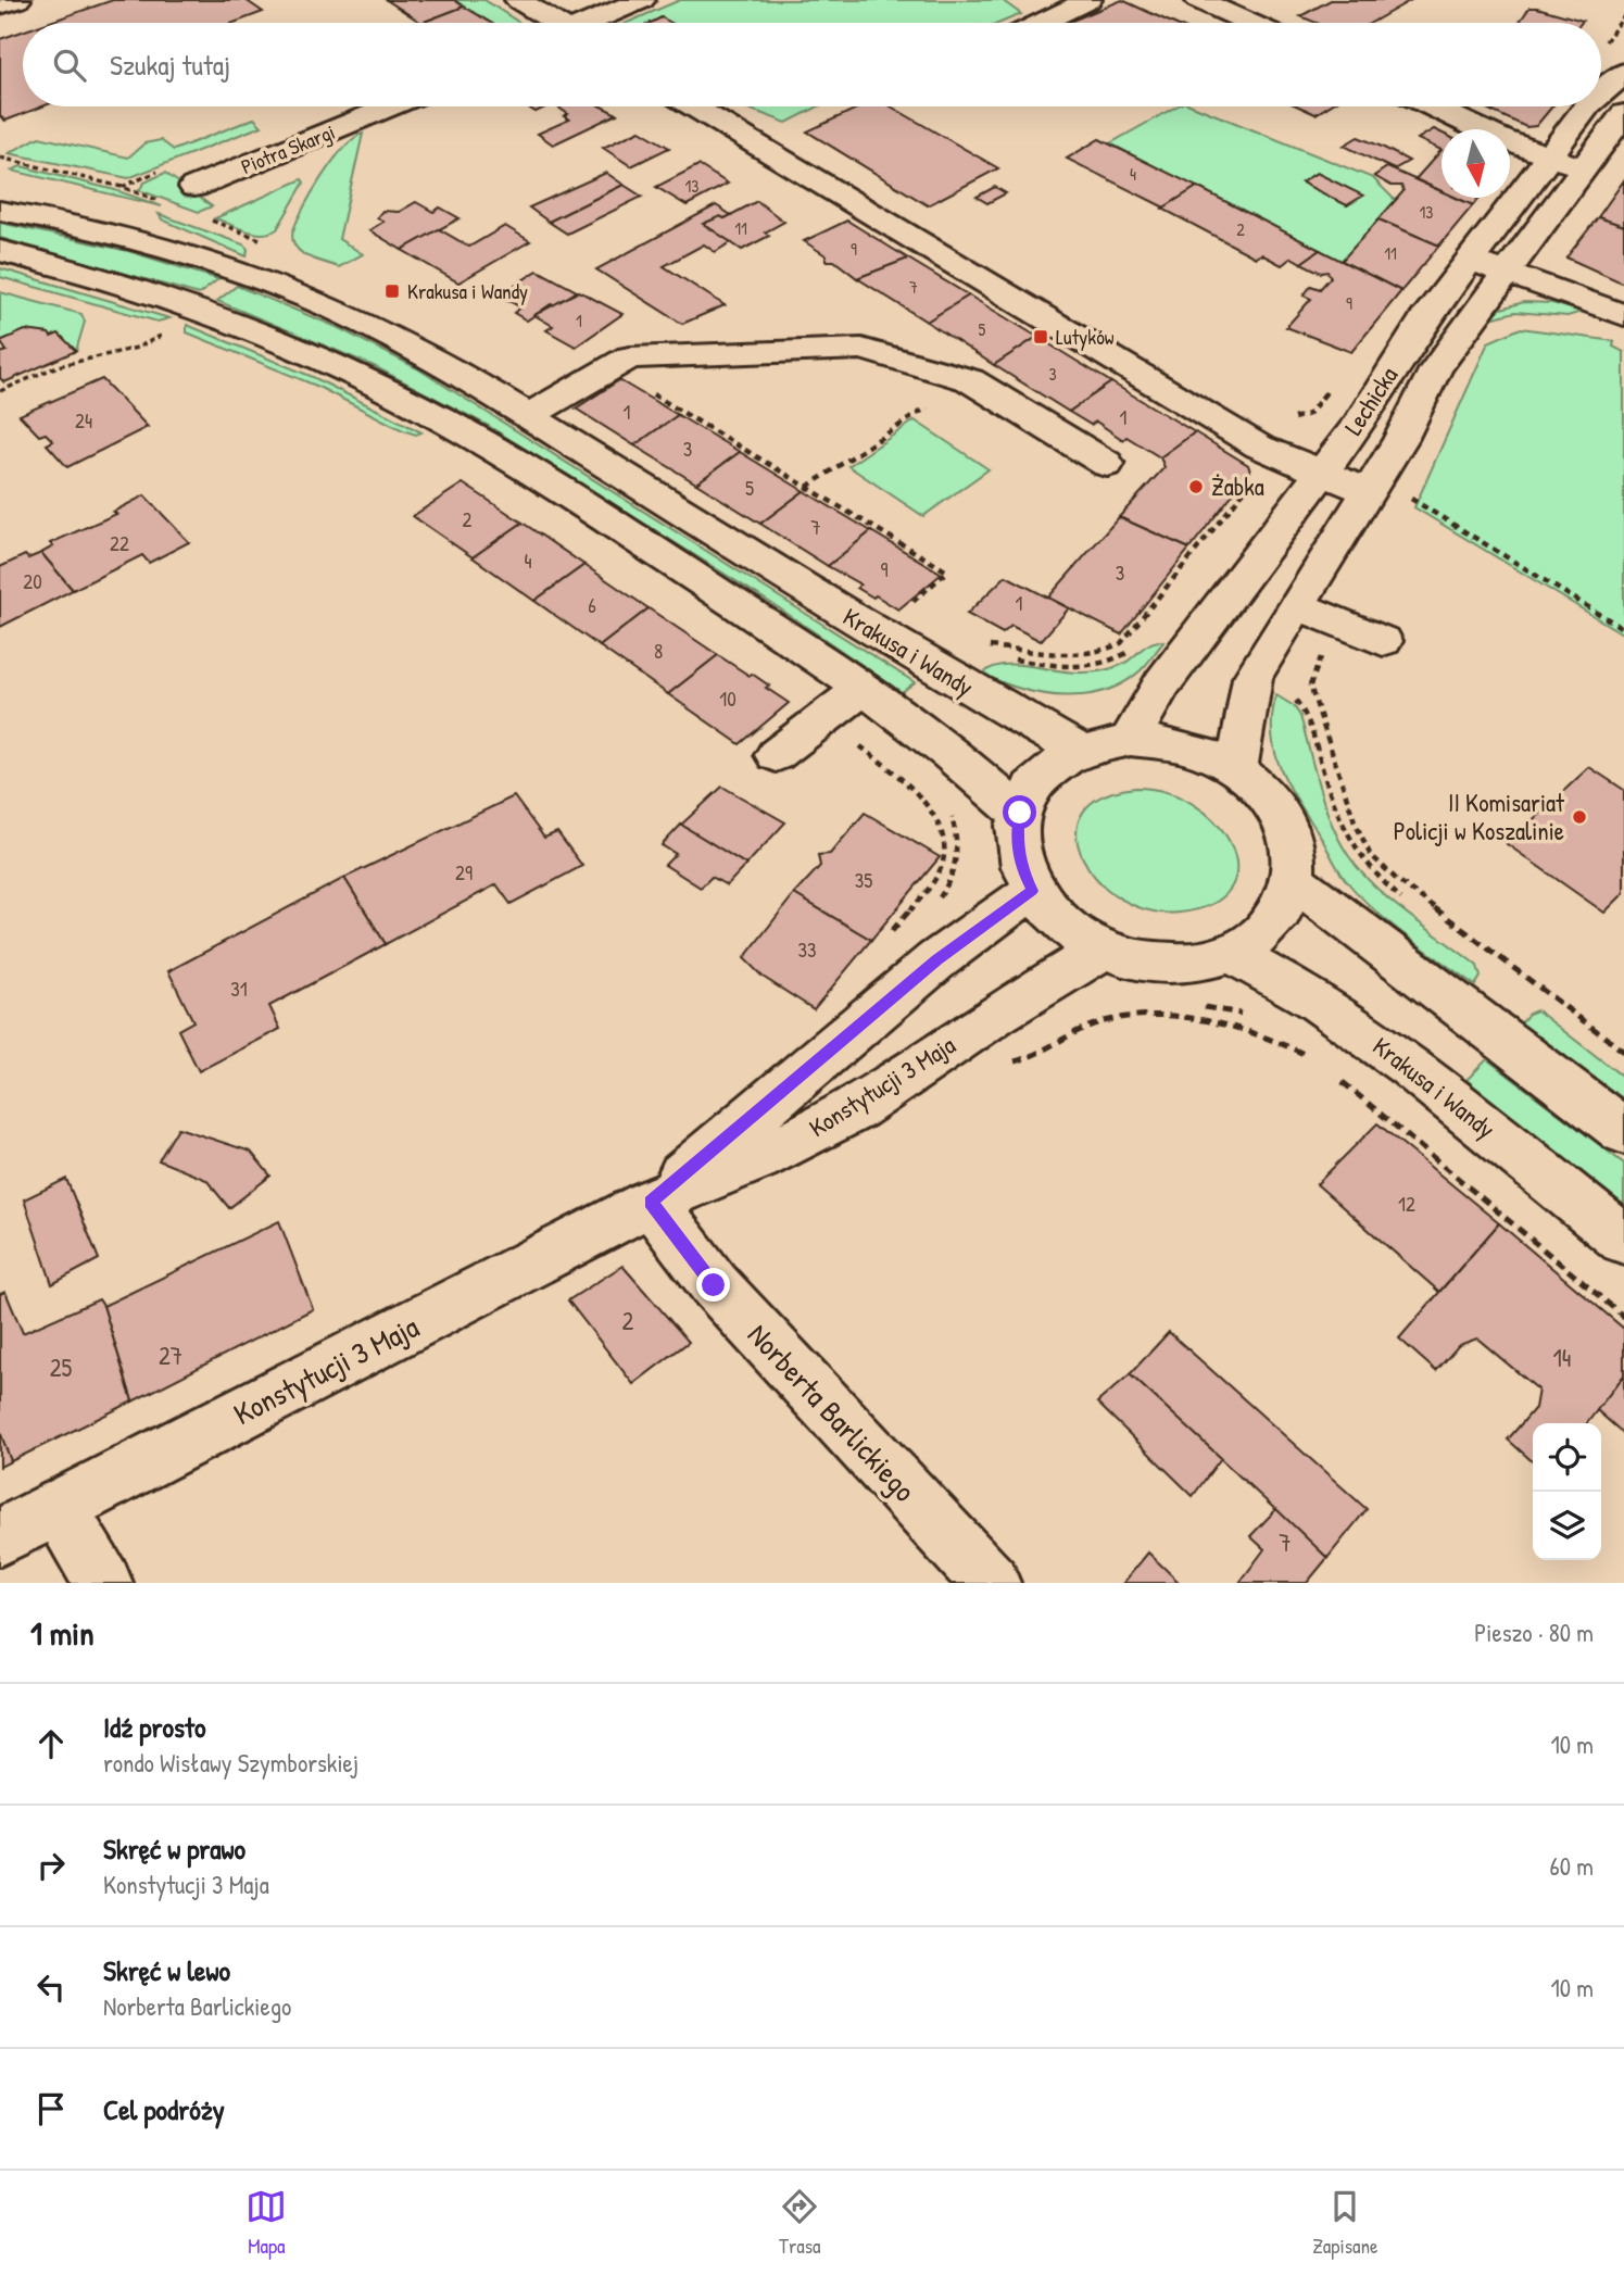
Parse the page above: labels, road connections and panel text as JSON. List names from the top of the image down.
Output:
{
  "streets": {
    "street": [
      "Piotra Skargi",
      "Lechicka",
      "Krakusa i Wandy",
      "Konstytucji 3 Maja",
      "Norberta Barlickiego"
    ]
  },
  "crossings": [
    ["Lechicka", "Krakusa i Wandy"],
    ["Lechicka", "Konstytucji 3 Maja"],
    ["Krakusa i Wandy", "Konstytucji 3 Maja"],
    ["Konstytucji 3 Maja", "Norberta Barlickiego"]
  ],
  "places": {
    "transit": ["Krakusa i Wandy", "Lutyków"],
    "other": ["Żabka", "II Komisariat Policji w Koszalinie"]
  },
  "house_numbers": [
    "4",
    "13",
    "13",
    "11",
    "2",
    "9",
    "11",
    "7",
    "9",
    "1",
    "5",
    "3",
    "1",
    "1",
    "24",
    "3",
    "5",
    "2",
    "7",
    "22",
    "4",
    "9",
    "3",
    "20",
    "1",
    "6",
    "8",
    "10",
    "29",
    "35",
    "33",
    "31",
    "12",
    "2",
    "27",
    "14",
    "25",
    "7"
  ],
  "north": "bottom",
  "page": {
    "search": "Szukaj tutaj",
    "heading": ["1 min", "Pieszo · 80 m"],
    "list": [
      ["Idź prosto", "rondo Wisławy Szymborskiej", "10 m"],
      ["Skręć w prawo", "Konstytucji 3 Maja", "60 m"],
      ["Skręć w lewo", "Norberta Barlickiego", "10 m"],
      "Cel podróży"
    ],
    "nav": ["Mapa", "Trasa", "Zapisane"]
  }
}
